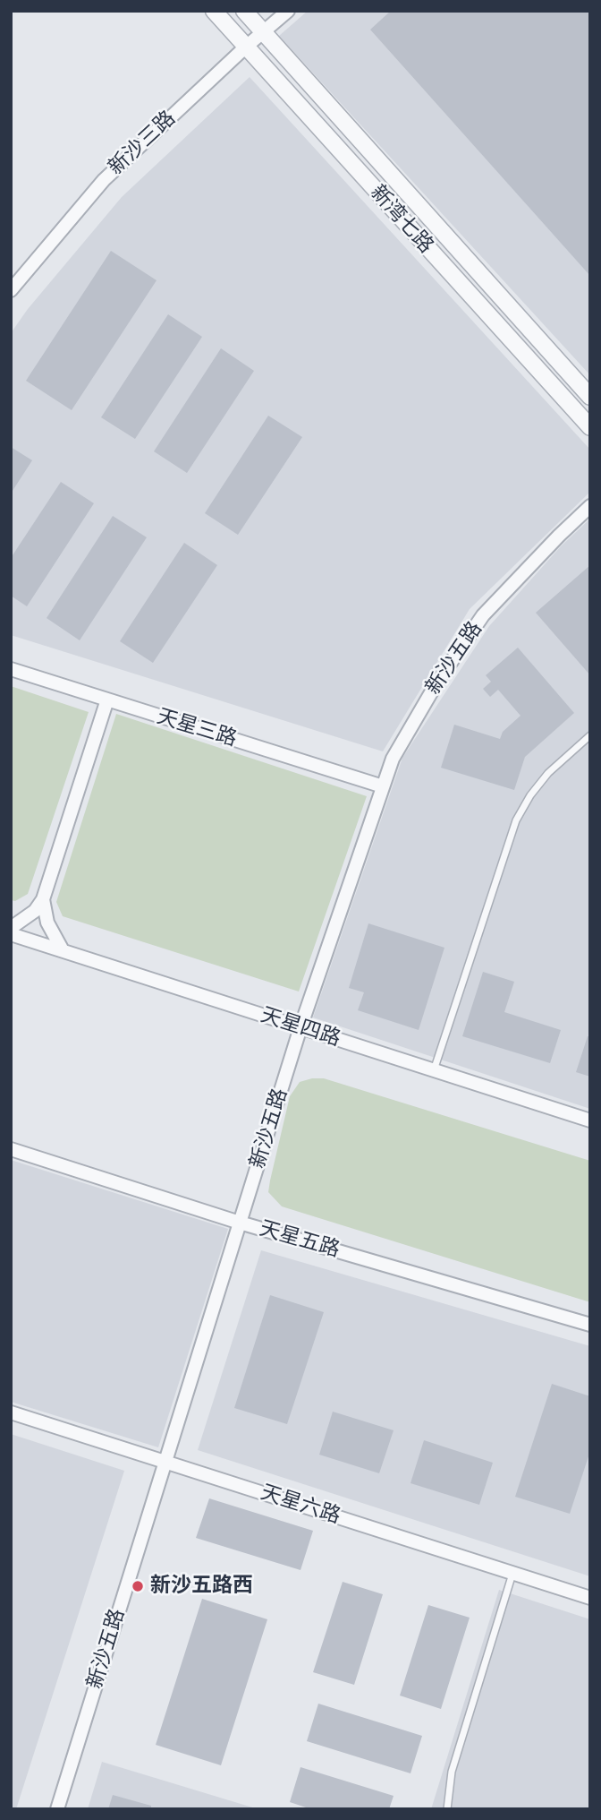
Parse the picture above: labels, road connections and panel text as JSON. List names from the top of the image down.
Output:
{
  "streets": {
    "street": [
      "新沙三路",
      "新湾七路",
      "新沙五路",
      "天星三路",
      "天星四路",
      "天星五路",
      "天星六路"
    ]
  },
  "crossings": [
    ["新沙三路", "新湾七路"],
    ["新沙五路", "天星三路"],
    ["新沙五路", "天星四路"],
    ["新沙五路", "天星五路"],
    ["新沙五路", "天星六路"]
  ],
  "places": ["新沙五路西"]
}
